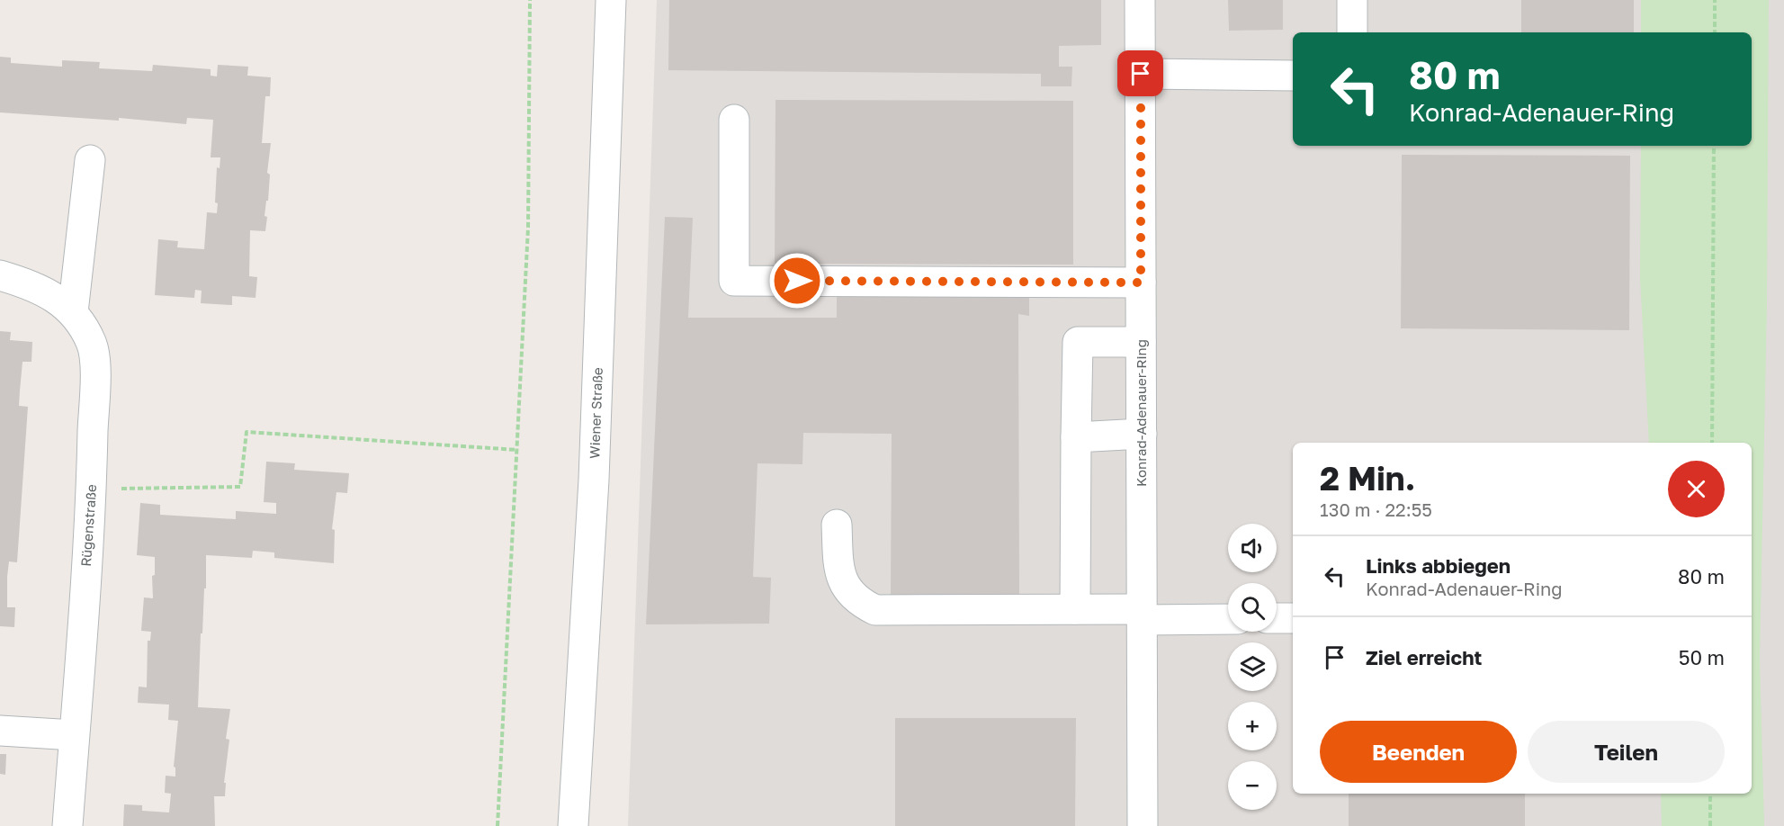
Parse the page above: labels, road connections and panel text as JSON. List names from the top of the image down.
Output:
{
  "streets": {
    "street": ["Wiener Straße", "Konrad-Adenauer-Ring", "Rügenstraße"]
  },
  "page": {
    "turn": ["80 m", "Konrad-Adenauer-Ring"],
    "heading": ["2 Min.", "130 m · 22:55"],
    "map_buttons": ["+", "−"],
    "list": [
      {
        "name": "Links abbiegen",
        "note": "Konrad-Adenauer-Ring",
        "value": "80 m"
      },
      {
        "name": "Ziel erreicht",
        "value": "50 m"
      }
    ],
    "buttons": ["Beenden", "Teilen"]
  }
}
